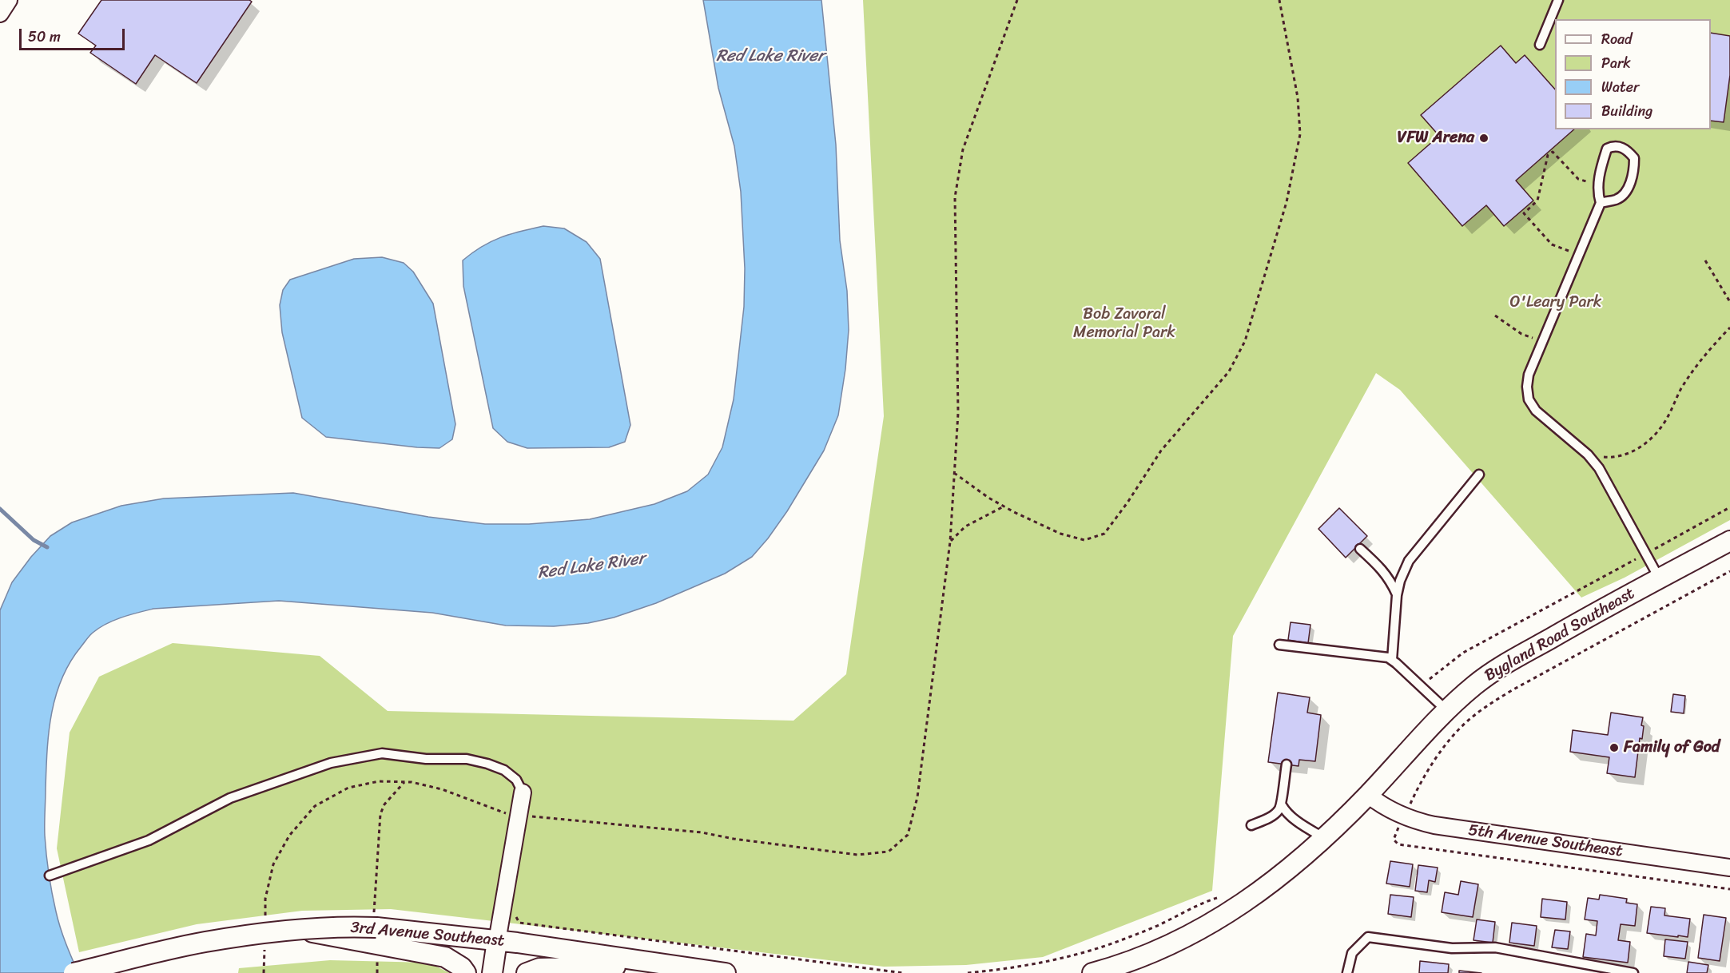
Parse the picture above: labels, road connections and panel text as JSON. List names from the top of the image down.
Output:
{
  "streets": {
    "street": ["Bygland Road Southeast", "5th Avenue Southeast", "3rd Avenue Southeast"]
  },
  "crossings": [
    ["Bygland Road Southeast", "5th Avenue Southeast"]
  ],
  "water": ["Red Lake River"],
  "parks": ["O'Leary Park", "Bob Zavoral Memorial Park"],
  "places": ["VFW Arena", "Family of God"],
  "legend": [
    "Road",
    "Park",
    "Water",
    "Building"
  ],
  "scale_bar": "50 m"
}
